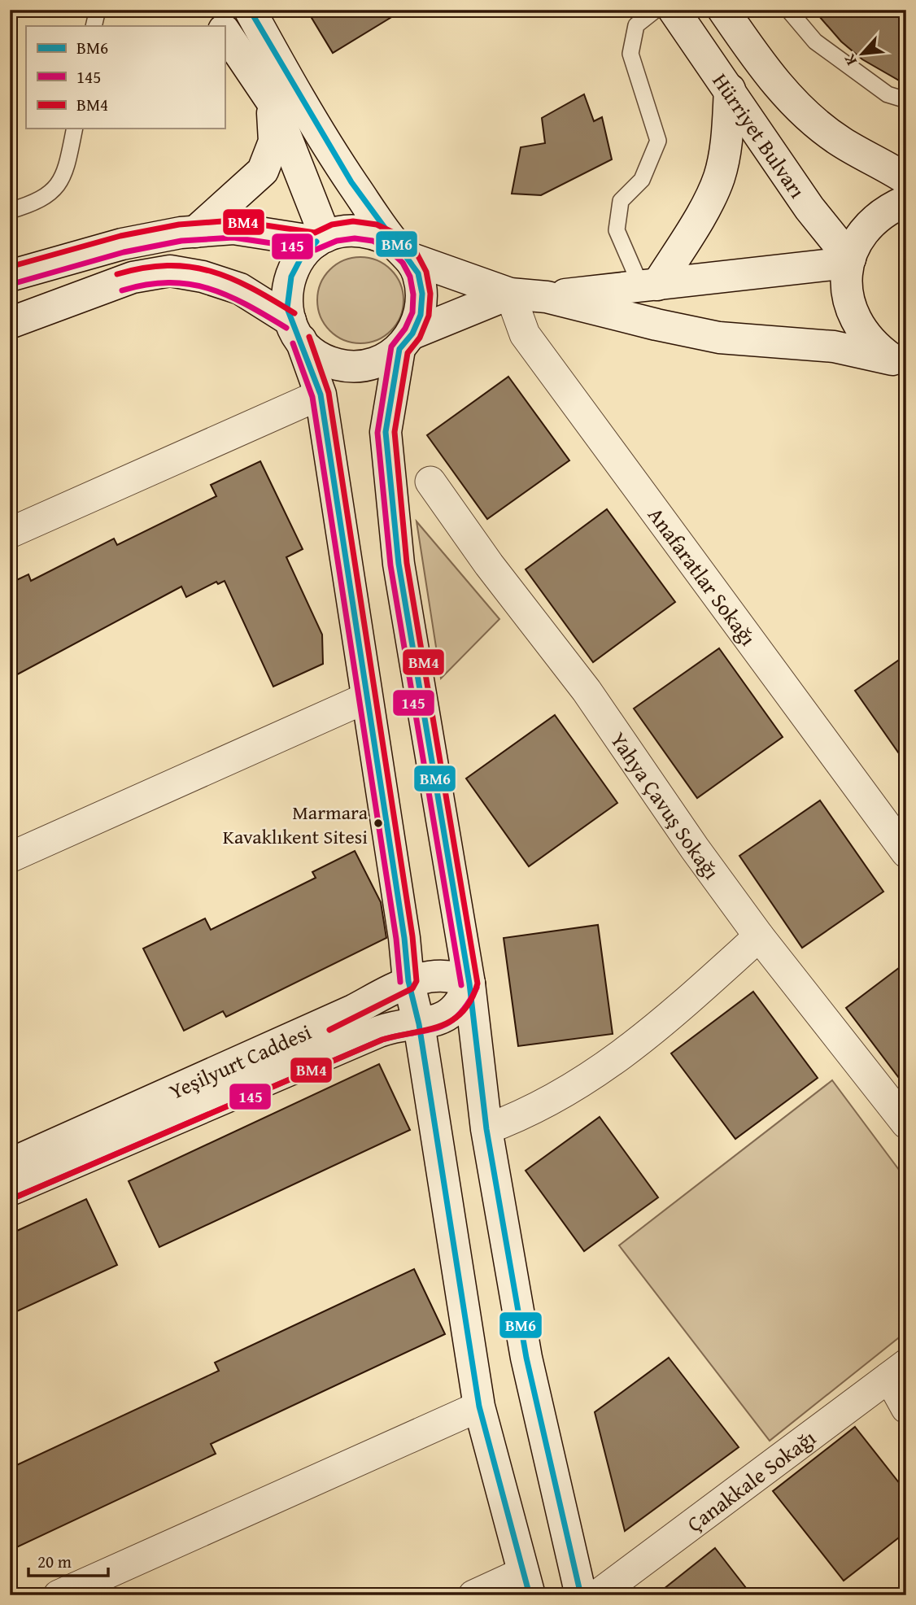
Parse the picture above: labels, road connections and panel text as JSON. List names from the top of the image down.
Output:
{
  "streets": {
    "main road": ["Hürriyet Bulvarı", "Yeşilyurt Caddesi"],
    "street": ["Anafaratlar Sokağı", "Yahya Çavuş Sokağı", "Çanakkale Sokağı"]
  },
  "places": ["Marmara Kavaklıkent Sitesi"],
  "lines": ["transit line BM6", "transit line BM4", "transit line 145"],
  "legend": ["BM6", "145", "BM4"],
  "scale_bar": "20 m",
  "north": "bottom left"
}
